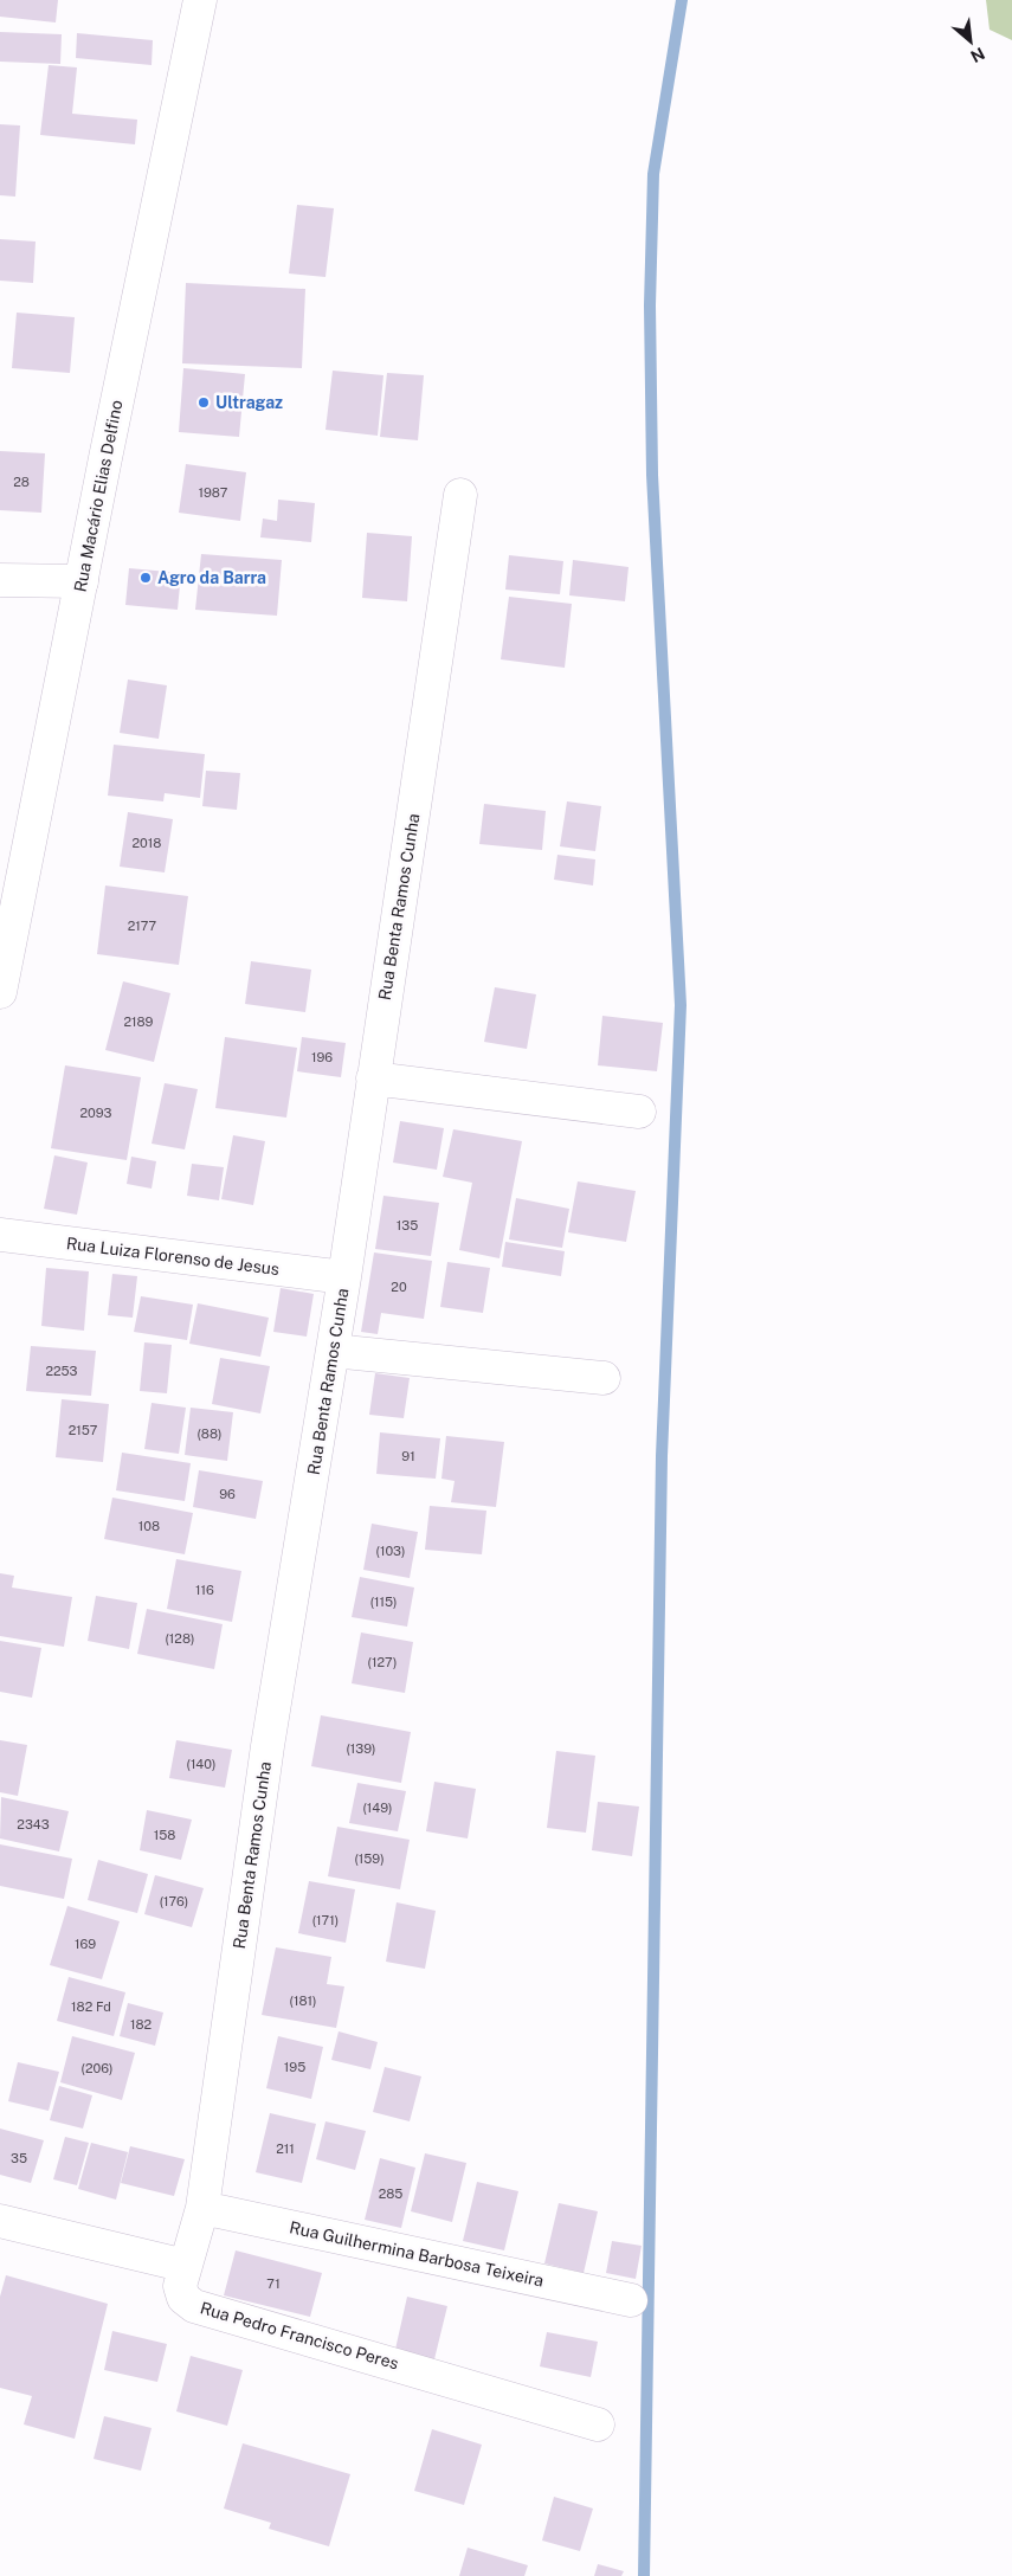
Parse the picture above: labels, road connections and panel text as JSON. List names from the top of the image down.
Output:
{
  "streets": {
    "street": [
      "Rua Macário Elias Delfino",
      "Rua Benta Ramos Cunha",
      "Rua Luiza Florenso de Jesus",
      "Rua Guilhermina Barbosa Teixeira",
      "Rua Pedro Francisco Peres"
    ]
  },
  "crossings": [
    ["Rua Benta Ramos Cunha", "Rua Luiza Florenso de Jesus"],
    ["Rua Benta Ramos Cunha", "Rua Guilhermina Barbosa Teixeira"],
    ["Rua Benta Ramos Cunha", "Rua Pedro Francisco Peres"]
  ],
  "places": ["Ultragaz", "Agro da Barra"],
  "house_numbers": [
    "28",
    "1987",
    "2018",
    "2177",
    "2189",
    "196",
    "2093",
    "135",
    "20",
    "2253",
    "2157",
    "(88)",
    "91",
    "96",
    "108",
    "(103)",
    "116",
    "(115)",
    "(128)",
    "(127)",
    "(139)",
    "(140)",
    "(149)",
    "2343",
    "158",
    "(159)",
    "(176)",
    "(171)",
    "169",
    "(181)",
    "182 Fd",
    "182",
    "195",
    "(206)",
    "211",
    "35",
    "285",
    "71"
  ],
  "north": "bottom right"
}
